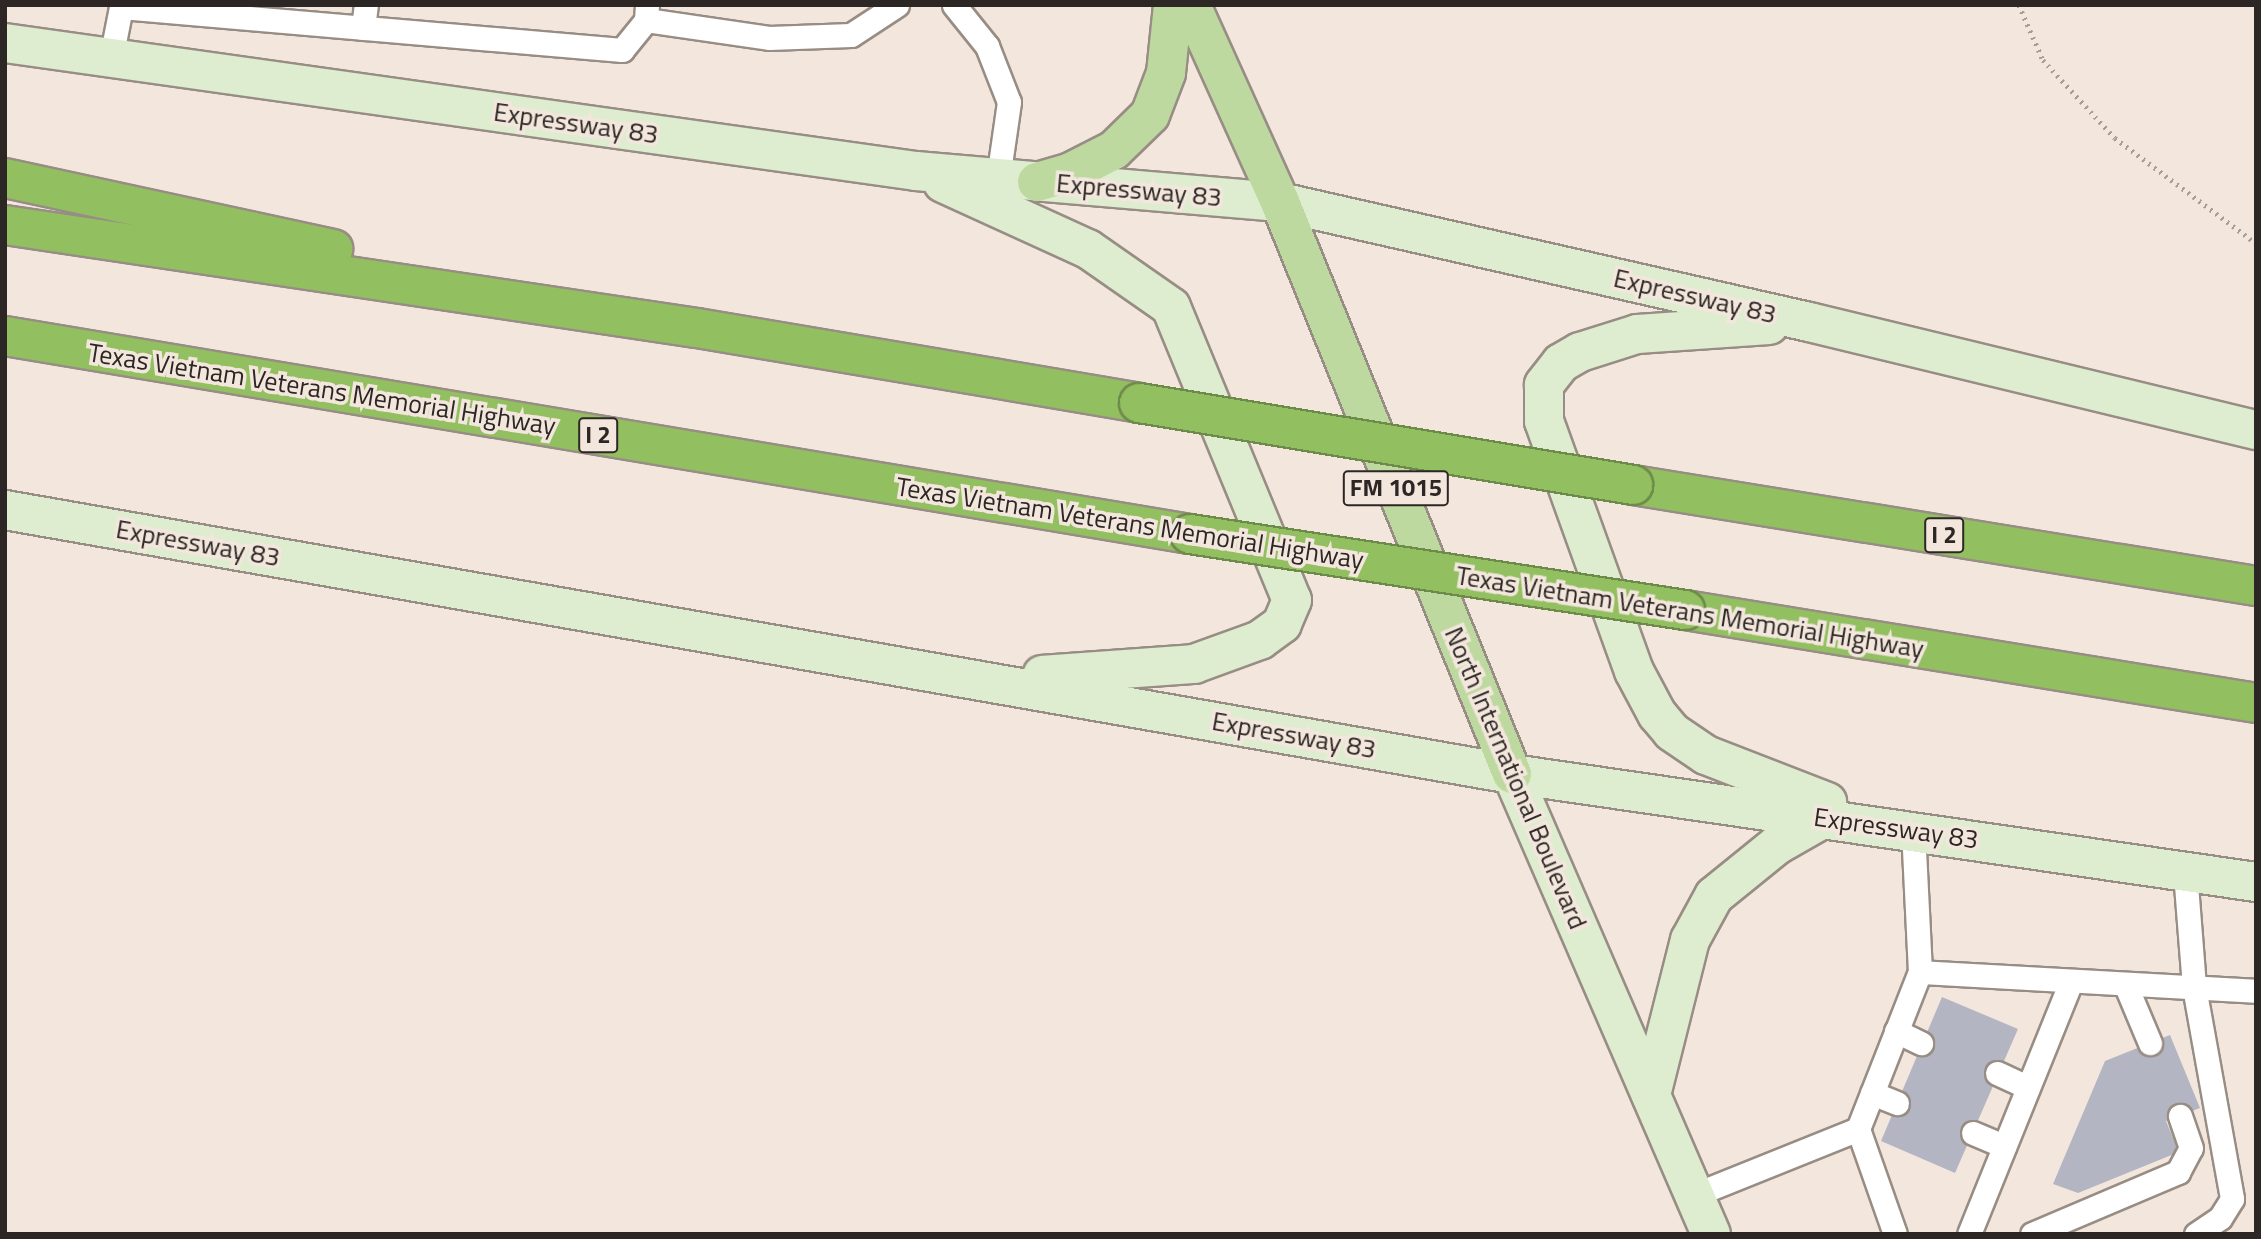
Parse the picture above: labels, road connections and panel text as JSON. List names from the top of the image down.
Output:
{
  "streets": {
    "highway": ["Texas Vietnam Veterans Memorial Highway", "I 2"],
    "main road": ["Expressway 83", "FM 1015", "North International Boulevard"]
  },
  "crossings": [
    ["Expressway 83", "FM 1015"],
    ["Expressway 83", "North International Boulevard"],
    ["FM 1015", "North International Boulevard"]
  ]
}
